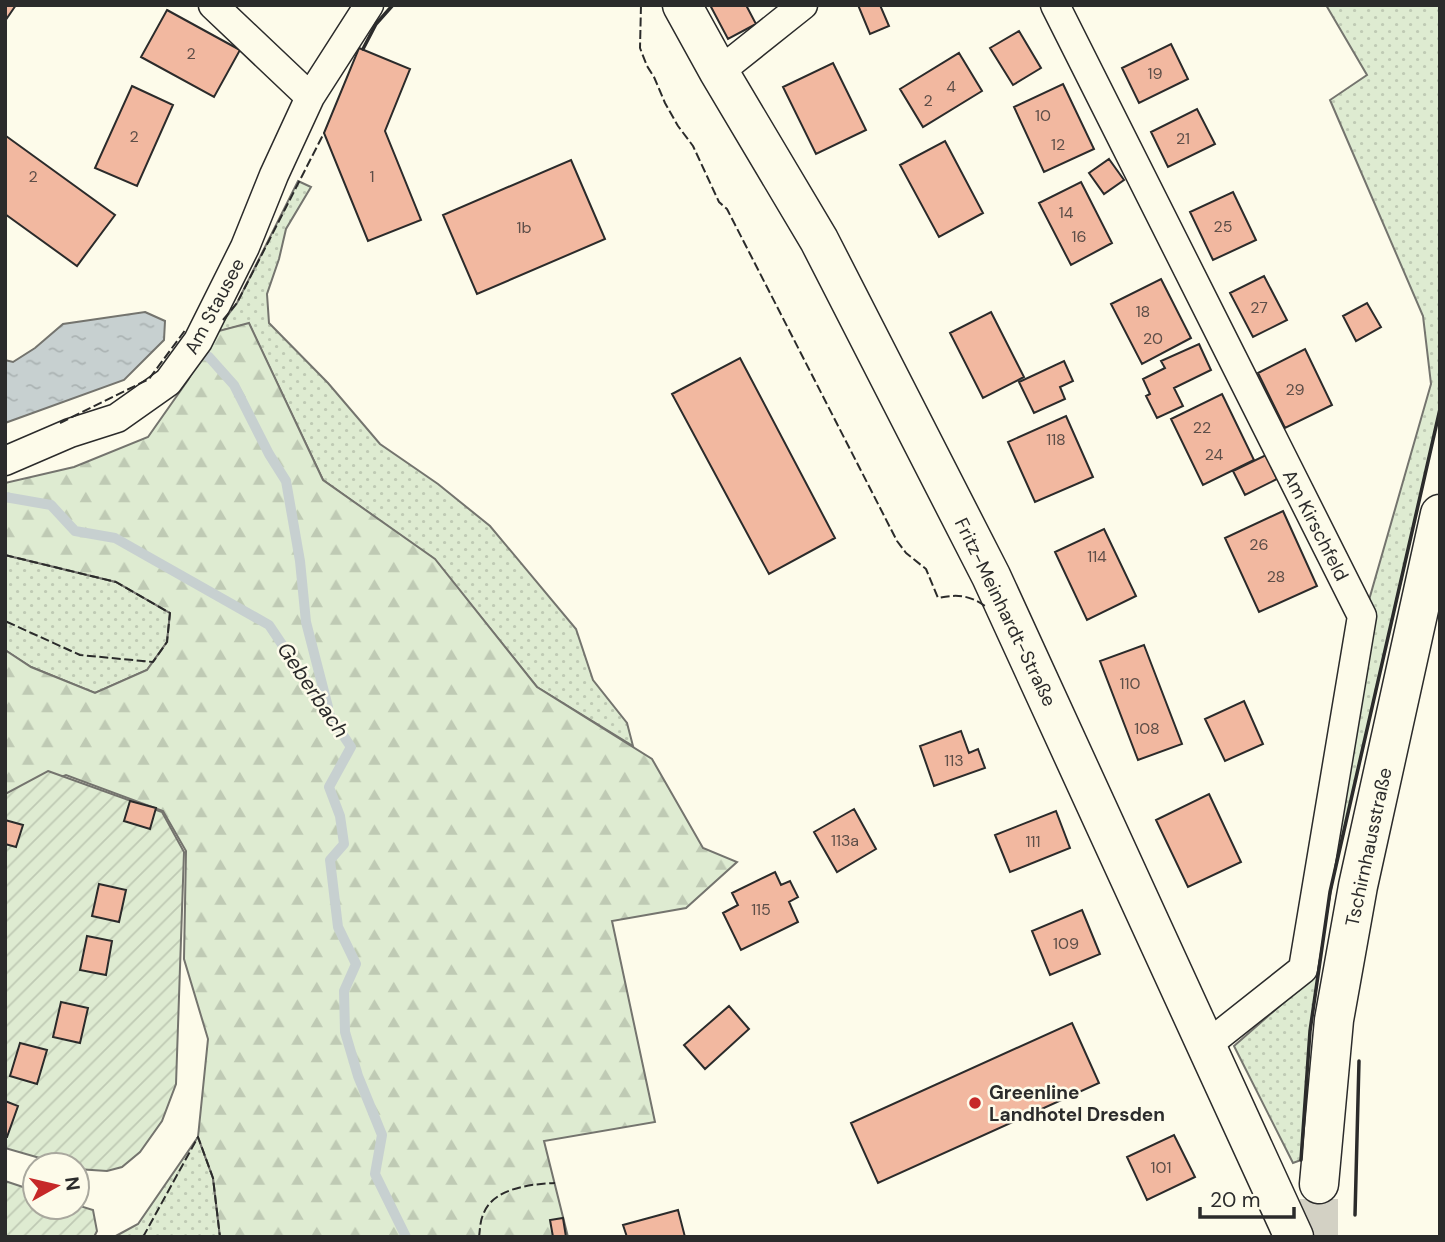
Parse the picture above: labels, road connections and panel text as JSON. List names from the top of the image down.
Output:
{
  "streets": {
    "street": [
      "Am Stausee",
      "Am Kirschfeld",
      "Fritz-Meinhardt-Straße",
      "Tschirnhausstraße"
    ]
  },
  "crossings": [
    ["Am Kirschfeld", "Fritz-Meinhardt-Straße"]
  ],
  "water": ["Geberbach"],
  "places": ["Greenline Landhotel Dresden"],
  "house_numbers": [
    "2",
    "19",
    "4",
    "2",
    "10",
    "2",
    "21",
    "12",
    "2",
    "1",
    "14",
    "25",
    "1b",
    "16",
    "27",
    "18",
    "20",
    "29",
    "22",
    "118",
    "24",
    "26",
    "114",
    "28",
    "110",
    "108",
    "113",
    "113a",
    "111",
    "115",
    "109",
    "101"
  ],
  "scale_bar": "20 m",
  "north": "right"
}
